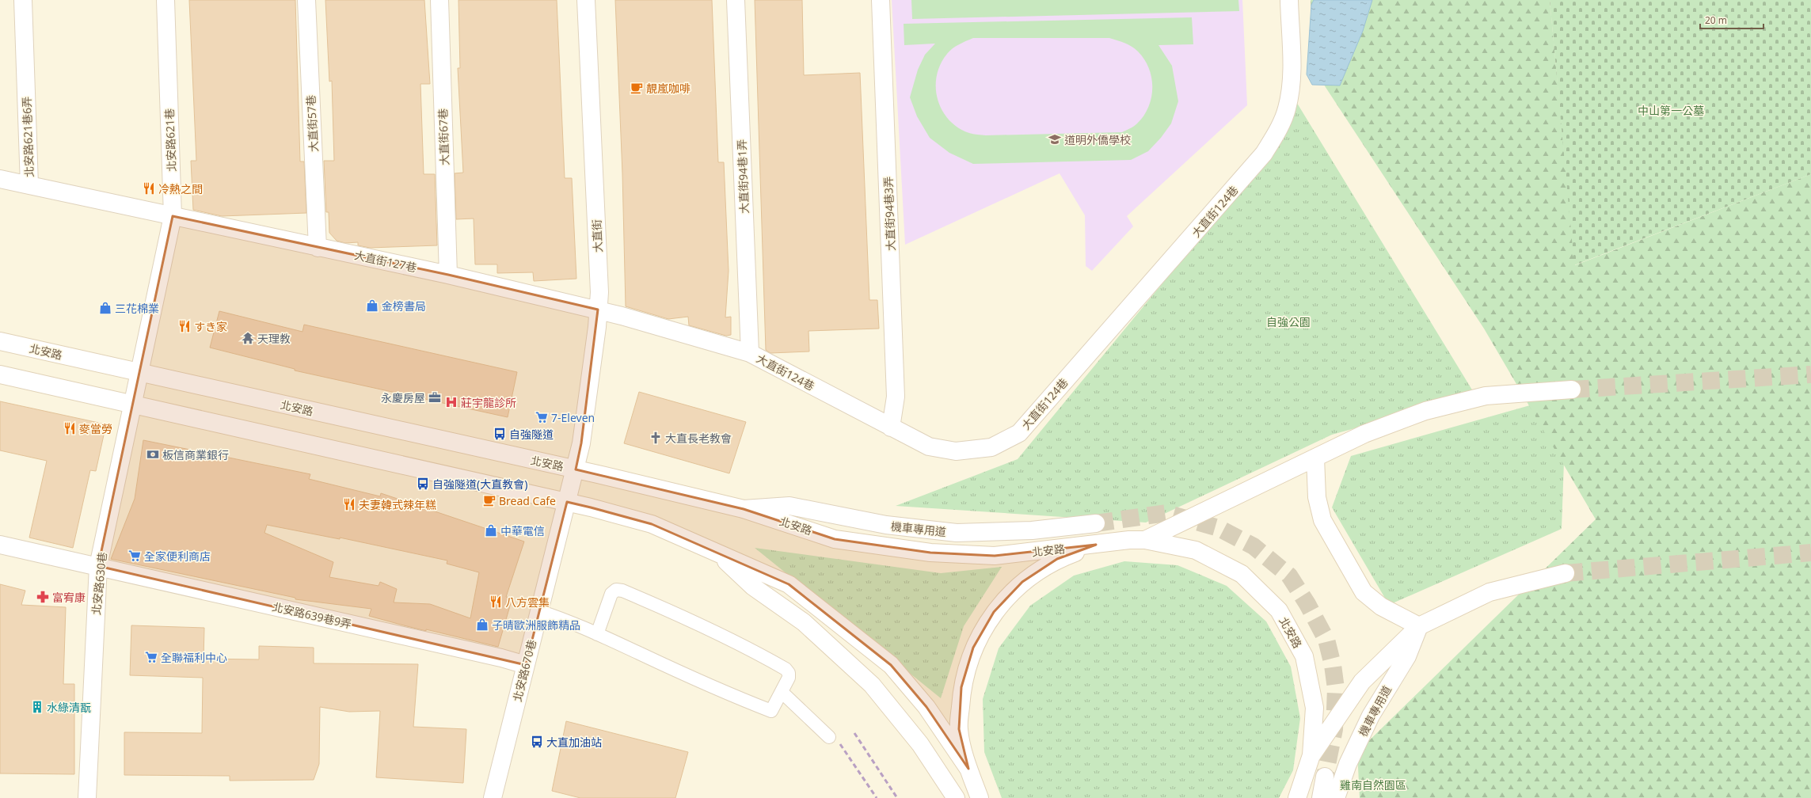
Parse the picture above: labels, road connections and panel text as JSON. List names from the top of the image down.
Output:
{
  "streets": {
    "street": [
      "大直街57巷",
      "北安路621巷6弄",
      "大直街67巷",
      "北安路621巷",
      "大直街94巷1弄",
      "大直街124巷",
      "大直街94巷3弄",
      "大直街",
      "大直街127巷",
      "北安路",
      "機車專用道",
      "北安路630巷",
      "北安路639巷9弄",
      "北安路670巷"
    ]
  },
  "crossings": [
    ["大直街57巷", "大直街127巷"],
    ["北安路621巷6弄", "北安路621巷"],
    ["北安路621巷6弄", "大直街127巷"],
    ["大直街67巷", "大直街127巷"],
    ["北安路621巷", "大直街127巷"],
    ["北安路621巷", "北安路"],
    ["北安路621巷", "北安路630巷"],
    ["大直街94巷1弄", "大直街124巷"],
    ["大直街124巷", "大直街94巷3弄"],
    ["大直街124巷", "大直街"],
    ["大直街124巷", "大直街127巷"],
    ["大直街", "大直街127巷"],
    ["大直街", "北安路"],
    ["大直街", "北安路670巷"],
    ["北安路", "機車專用道"],
    ["北安路", "北安路630巷"],
    ["北安路", "北安路670巷"],
    ["北安路630巷", "北安路639巷9弄"],
    ["北安路639巷9弄", "北安路670巷"]
  ],
  "parks": ["中山第一公墓", "自強公園", "雞南自然園區"],
  "places": {
    "cafe": ["靚嵐咖啡", "Bread Cafe"],
    "school or university": ["道明外僑學校"],
    "restaurant": [
      "冷熱之間",
      "すき家",
      "麥當勞",
      "夫妻韓式辣年糕",
      "八方雲集"
    ],
    "shop": [
      "金榜書局",
      "三花棉業",
      "中華電信",
      "子晴歐洲服飾精品"
    ],
    "temple": ["天理教"],
    "office": ["永慶房屋"],
    "hospital": ["莊宇龍診所"],
    "supermarket": ["7-Eleven", "全家便利商店", "全聯福利中心"],
    "bus stop": ["自強隧道", "自強隧道(大直教會)", "大直加油站"],
    "church": ["大直長老教會"],
    "bank": ["板信商業銀行"],
    "pharmacy": ["富宥康"],
    "building": ["水綠清翫"]
  },
  "scale_bar": "20 m"
}
